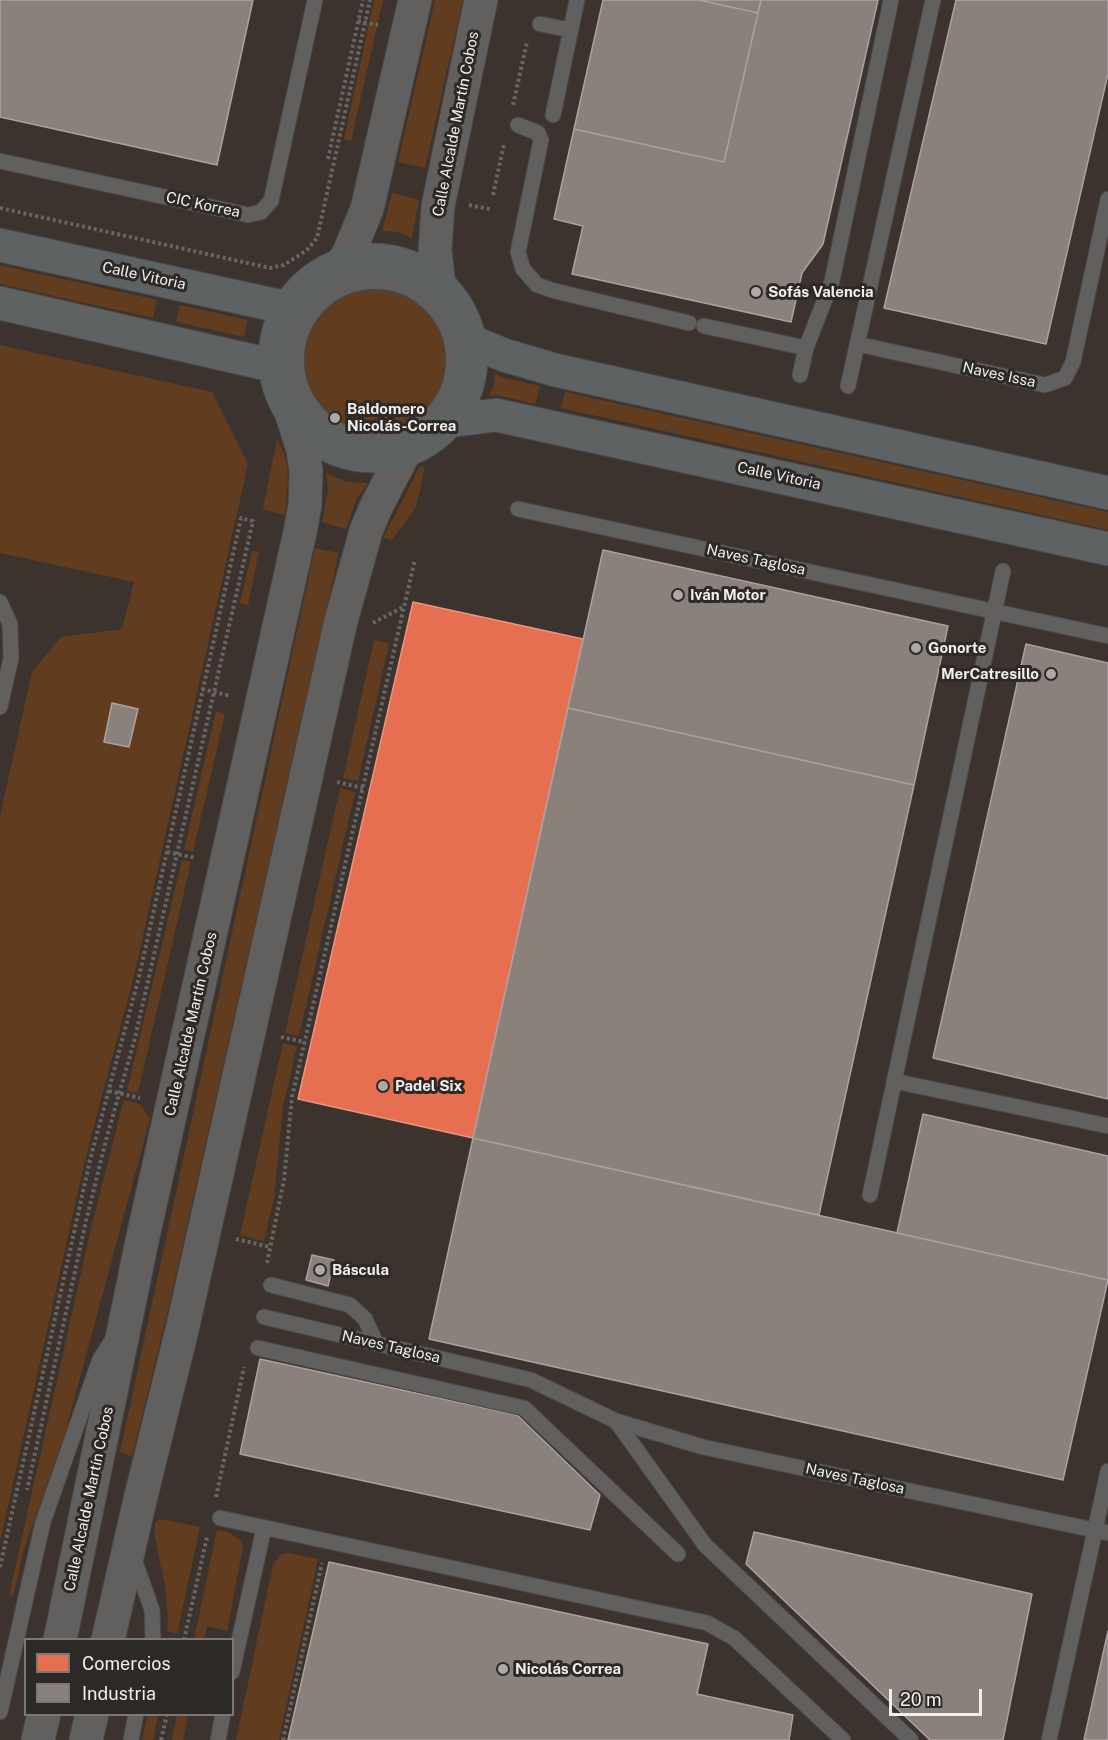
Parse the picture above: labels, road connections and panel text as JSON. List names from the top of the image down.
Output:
{
  "streets": {
    "highway": ["Calle Vitoria"],
    "main road": ["Calle Alcalde Martín Cobos"],
    "lane": ["CIC Korrea", "Naves Issa", "Naves Taglosa"]
  },
  "places": [
    "Sofás Valencia",
    "Baldomero Nicolás-Correa",
    "Iván Motor",
    "Gonorte",
    "MerCatresillo",
    "Padel Six",
    "Báscula",
    "Nicolás Correa"
  ],
  "legend": ["Comercios", "Industria"],
  "scale_bar": "20 m"
}
